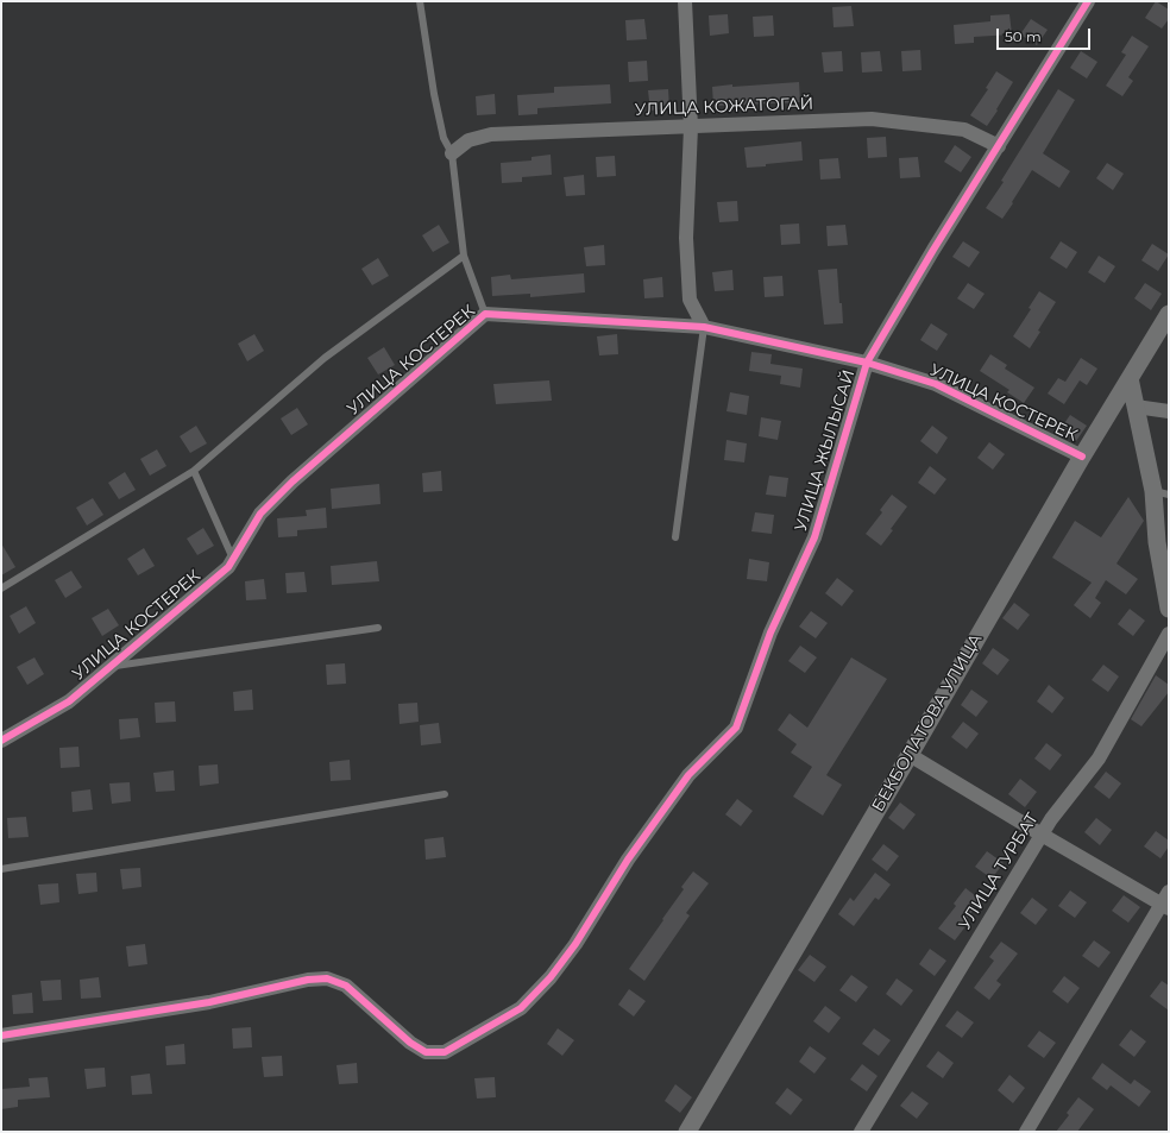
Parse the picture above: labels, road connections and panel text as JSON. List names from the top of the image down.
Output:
{
  "streets": {
    "street": [
      "УЛИЦА КОЖАТОГАЙ",
      "УЛИЦА КОСТЕРЕК",
      "УЛИЦА ЖЫЛЫСАЙ",
      "БЕКБОЛАТОВА УЛИЦА",
      "УЛИЦА ТУРБАТ"
    ]
  },
  "crossings": [
    ["УЛИЦА КОЖАТОГАЙ", "УЛИЦА ЖЫЛЫСАЙ"],
    ["УЛИЦА КОСТЕРЕК", "УЛИЦА ЖЫЛЫСАЙ"],
    ["УЛИЦА КОСТЕРЕК", "БЕКБОЛАТОВА УЛИЦА"]
  ],
  "scale_bar": "50 m"
}
